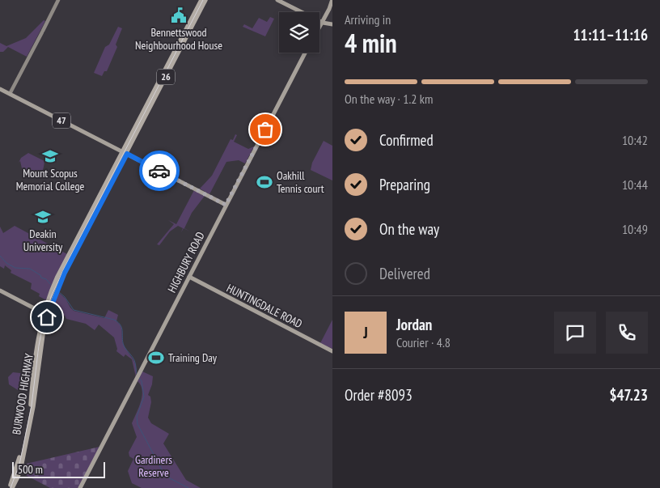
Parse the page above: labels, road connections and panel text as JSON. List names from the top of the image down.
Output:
{
  "streets": {
    "highway": ["26", "BURWOOD HIGHWAY"],
    "main road": ["47", "HIGHBURY ROAD", "HUNTINGDALE ROAD"]
  },
  "crossings": [
    ["47", "HIGHBURY ROAD"],
    ["47", "BURWOOD HIGHWAY"],
    ["HIGHBURY ROAD", "HUNTINGDALE ROAD"]
  ],
  "parks": ["Gardiners Reserve"],
  "places": {
    "public building": ["Bennettswood Neighbourhood House"],
    "school or university": ["Mount Scopus Memorial College", "Deakin University"],
    "sports": ["Oakhill Tennis court", "Training Day"]
  },
  "scale_bar": "500 m",
  "page": {
    "heading": ["4 min", "Arriving in", "11:11–11:16"],
    "panel": [
      "Jordan",
      "Courier · 4.8",
      "Order #8093",
      "$47.23"
    ],
    "bar": "On the way · 1.2 km",
    "list": [
      ["Confirmed", "10:42"],
      ["Preparing", "10:44"],
      ["On the way", "10:49"],
      "Delivered"
    ],
    "round": "J",
    "scale": "500 m"
  }
}
